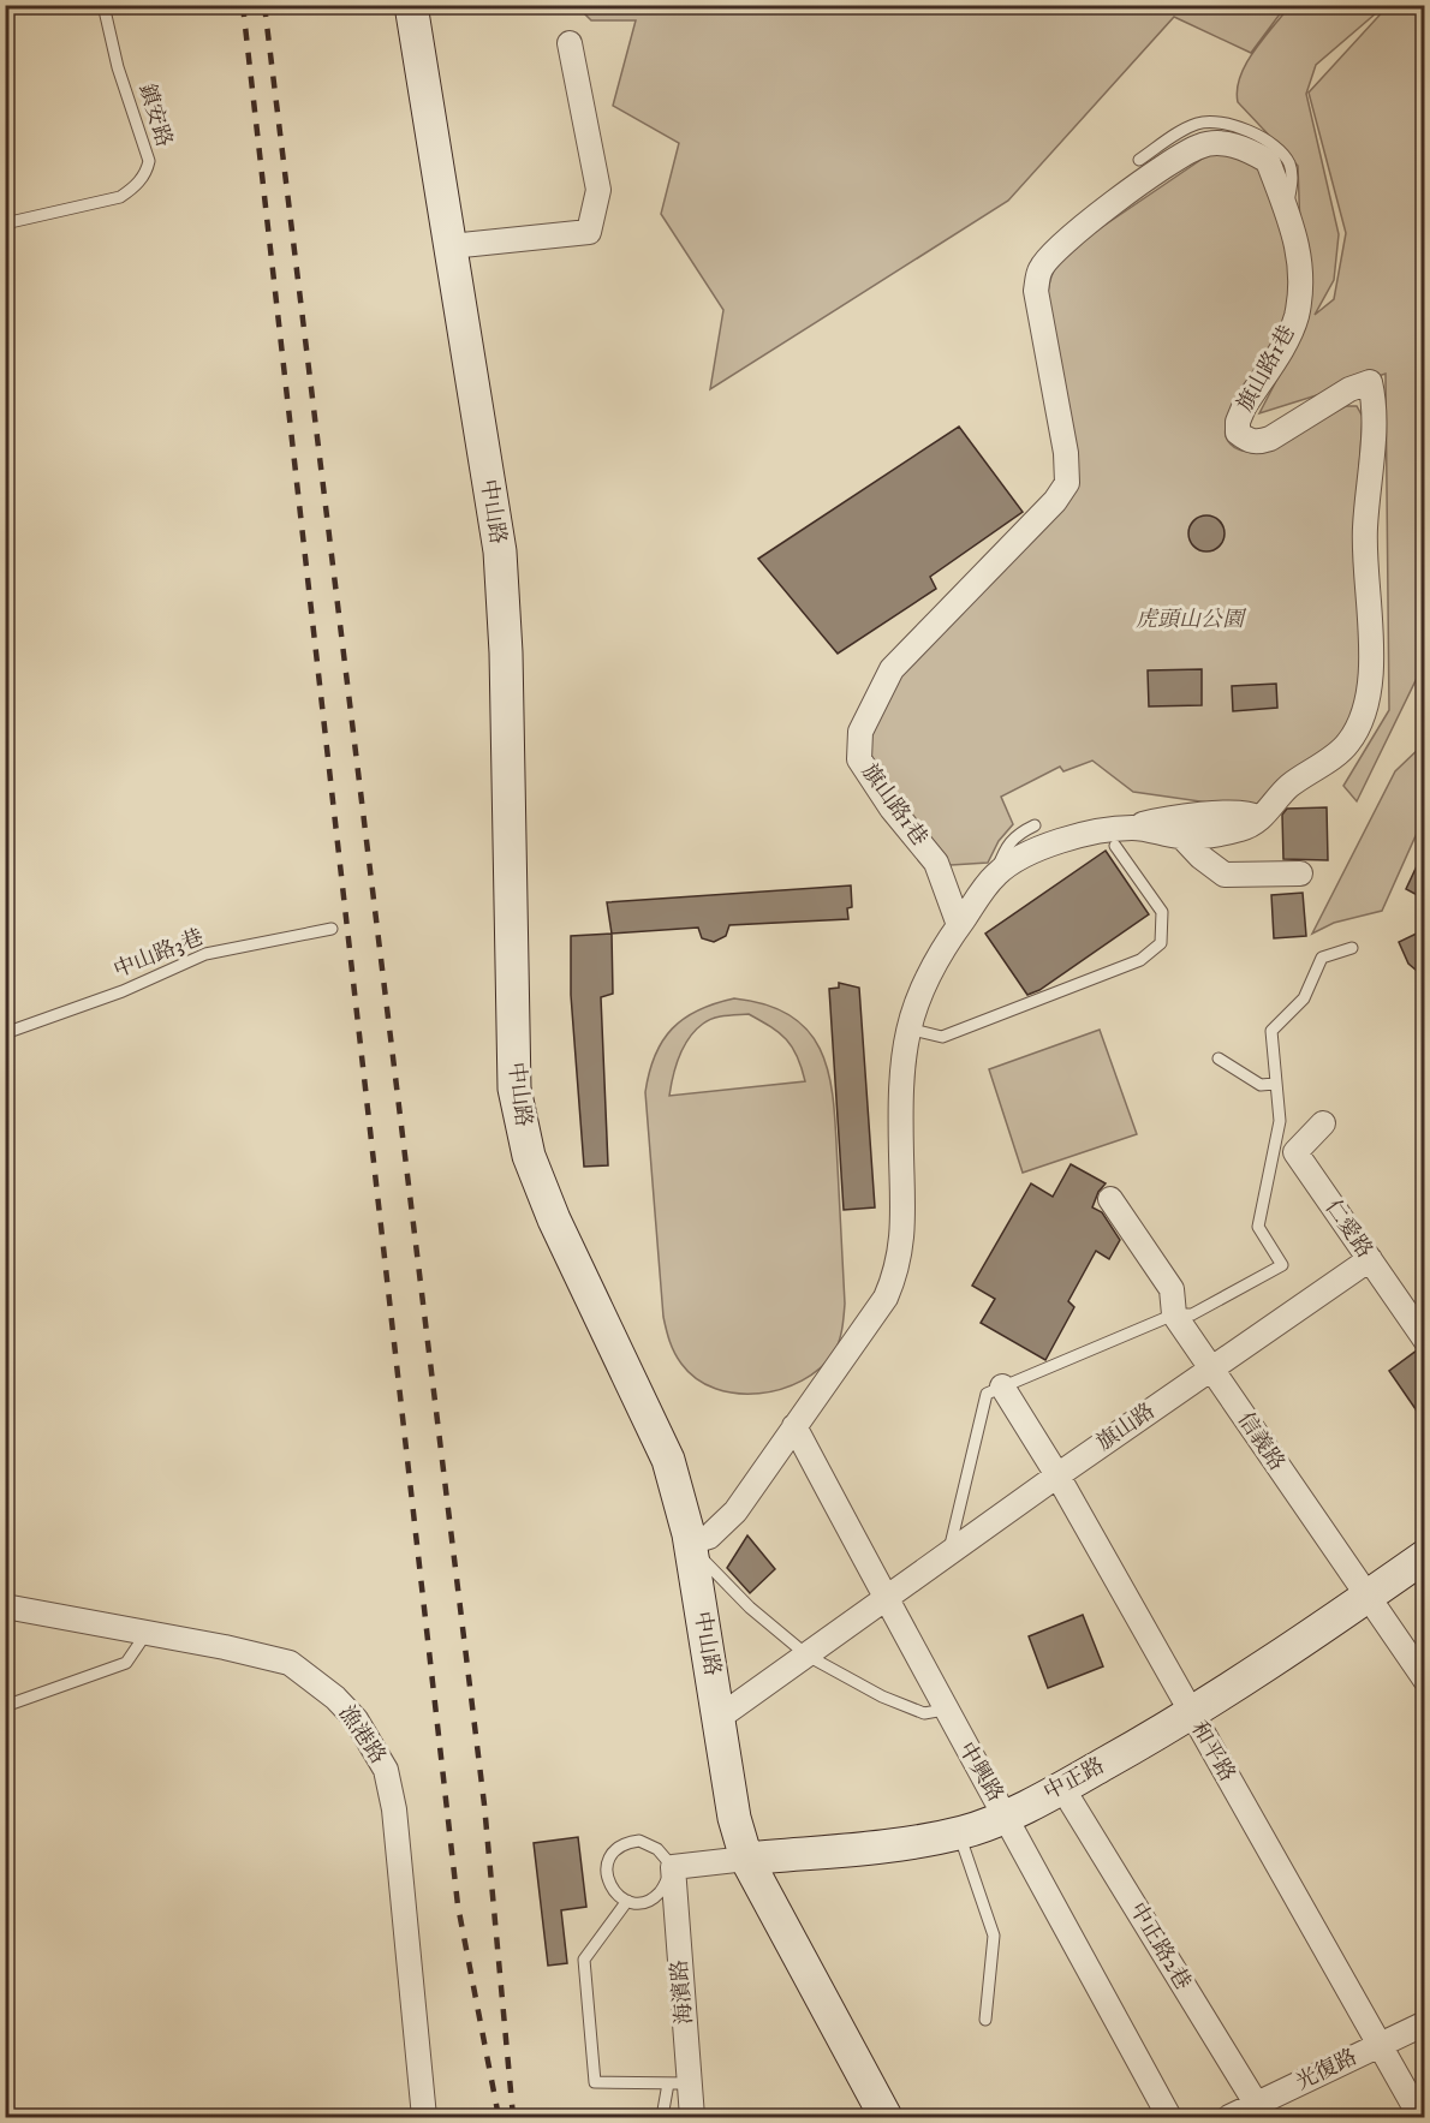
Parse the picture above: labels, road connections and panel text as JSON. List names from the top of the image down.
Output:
{
  "streets": {
    "street": [
      "旗山路1巷",
      "中山路",
      "仁愛路",
      "旗山路",
      "信義路",
      "漁港路",
      "和平路",
      "中興路",
      "中正路",
      "中正路2巷",
      "海濱路",
      "光復路"
    ],
    "lane": ["鎮安路", "中山路3巷"]
  },
  "crossings": [
    ["中山路", "旗山路"],
    ["中山路", "中正路"],
    ["仁愛路", "旗山路"],
    ["旗山路", "信義路"],
    ["旗山路", "和平路"],
    ["旗山路", "中興路"],
    ["信義路", "中正路"],
    ["和平路", "中正路"],
    ["和平路", "光復路"],
    ["中興路", "中正路"],
    ["中正路", "中正路2巷"],
    ["中正路", "海濱路"],
    ["中正路2巷", "光復路"]
  ],
  "parks": ["虎頭山公園"]
}
